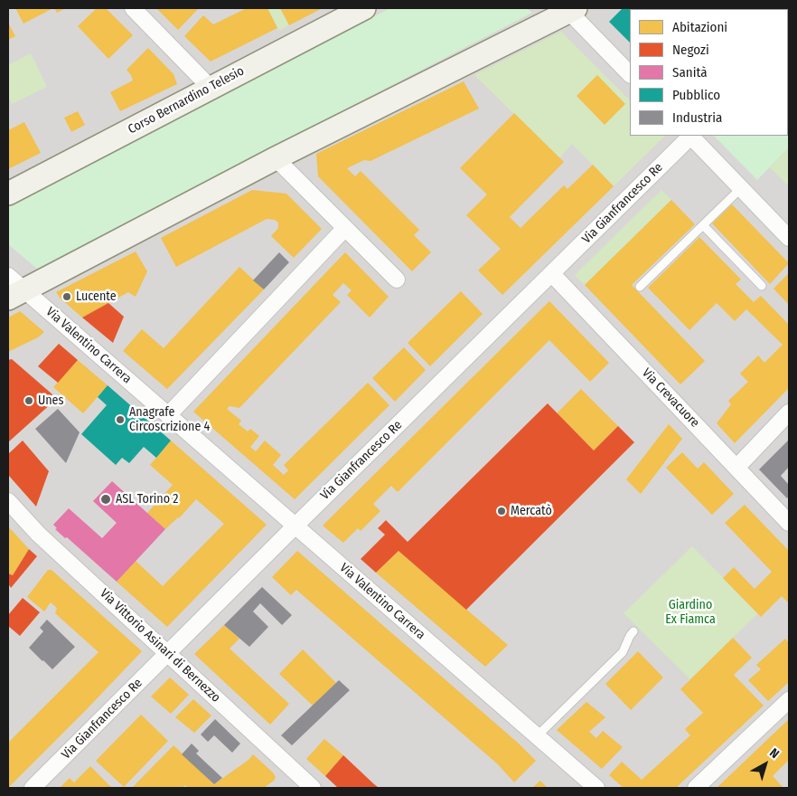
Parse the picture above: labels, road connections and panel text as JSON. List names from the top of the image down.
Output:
{
  "streets": {
    "street": [
      "Corso Bernardino Telesio",
      "Via Gianfrancesco Re",
      "Via Valentino Carrera",
      "Via Crevacuore",
      "Via Vittorio Asinari di Bernezzo"
    ]
  },
  "crossings": [
    ["Via Gianfrancesco Re", "Via Valentino Carrera"],
    ["Via Gianfrancesco Re", "Via Crevacuore"],
    ["Via Gianfrancesco Re", "Via Vittorio Asinari di Bernezzo"]
  ],
  "parks": ["Giardino Ex Fiamca"],
  "places": [
    "Lucente",
    "Unes",
    "Anagrafe Circoscrizione 4",
    "ASL Torino 2",
    "Mercatò"
  ],
  "legend": [
    "Abitazioni",
    "Negozi",
    "Sanità",
    "Pubblico",
    "Industria"
  ],
  "north": "top right"
}
